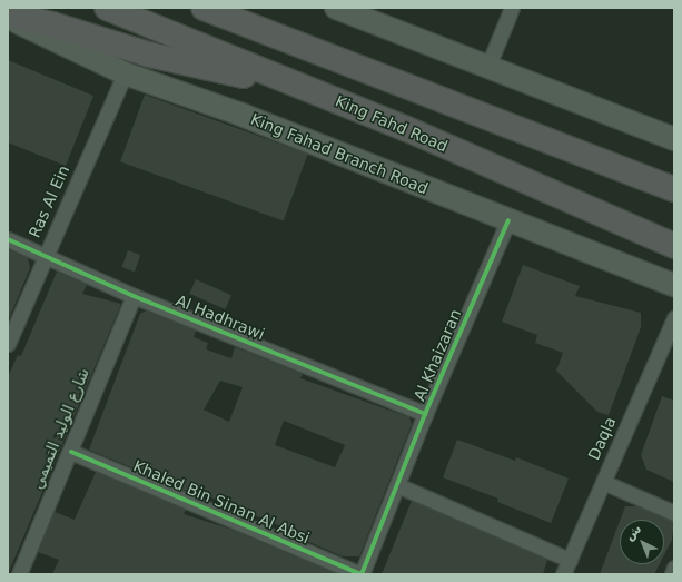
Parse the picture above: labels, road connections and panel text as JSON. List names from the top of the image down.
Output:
{
  "streets": {
    "highway": ["King Fahd Road"],
    "main road": ["King Fahad Branch Road"],
    "street": [
      "Ras Al Ein",
      "Al Hadhrawi",
      "Al Khaizaran",
      "شارع الوليد التميمي",
      "Daqla",
      "Khaled Bin Sinan Al Absi"
    ]
  },
  "crossings": [
    ["King Fahad Branch Road", "Ras Al Ein"],
    ["King Fahad Branch Road", "Al Khaizaran"],
    ["Ras Al Ein", "Al Hadhrawi"],
    ["Al Hadhrawi", "Al Khaizaran"],
    ["Al Hadhrawi", "شارع الوليد التميمي"],
    ["Al Khaizaran", "Khaled Bin Sinan Al Absi"],
    ["شارع الوليد التميمي", "Khaled Bin Sinan Al Absi"]
  ],
  "north": "top left"
}
